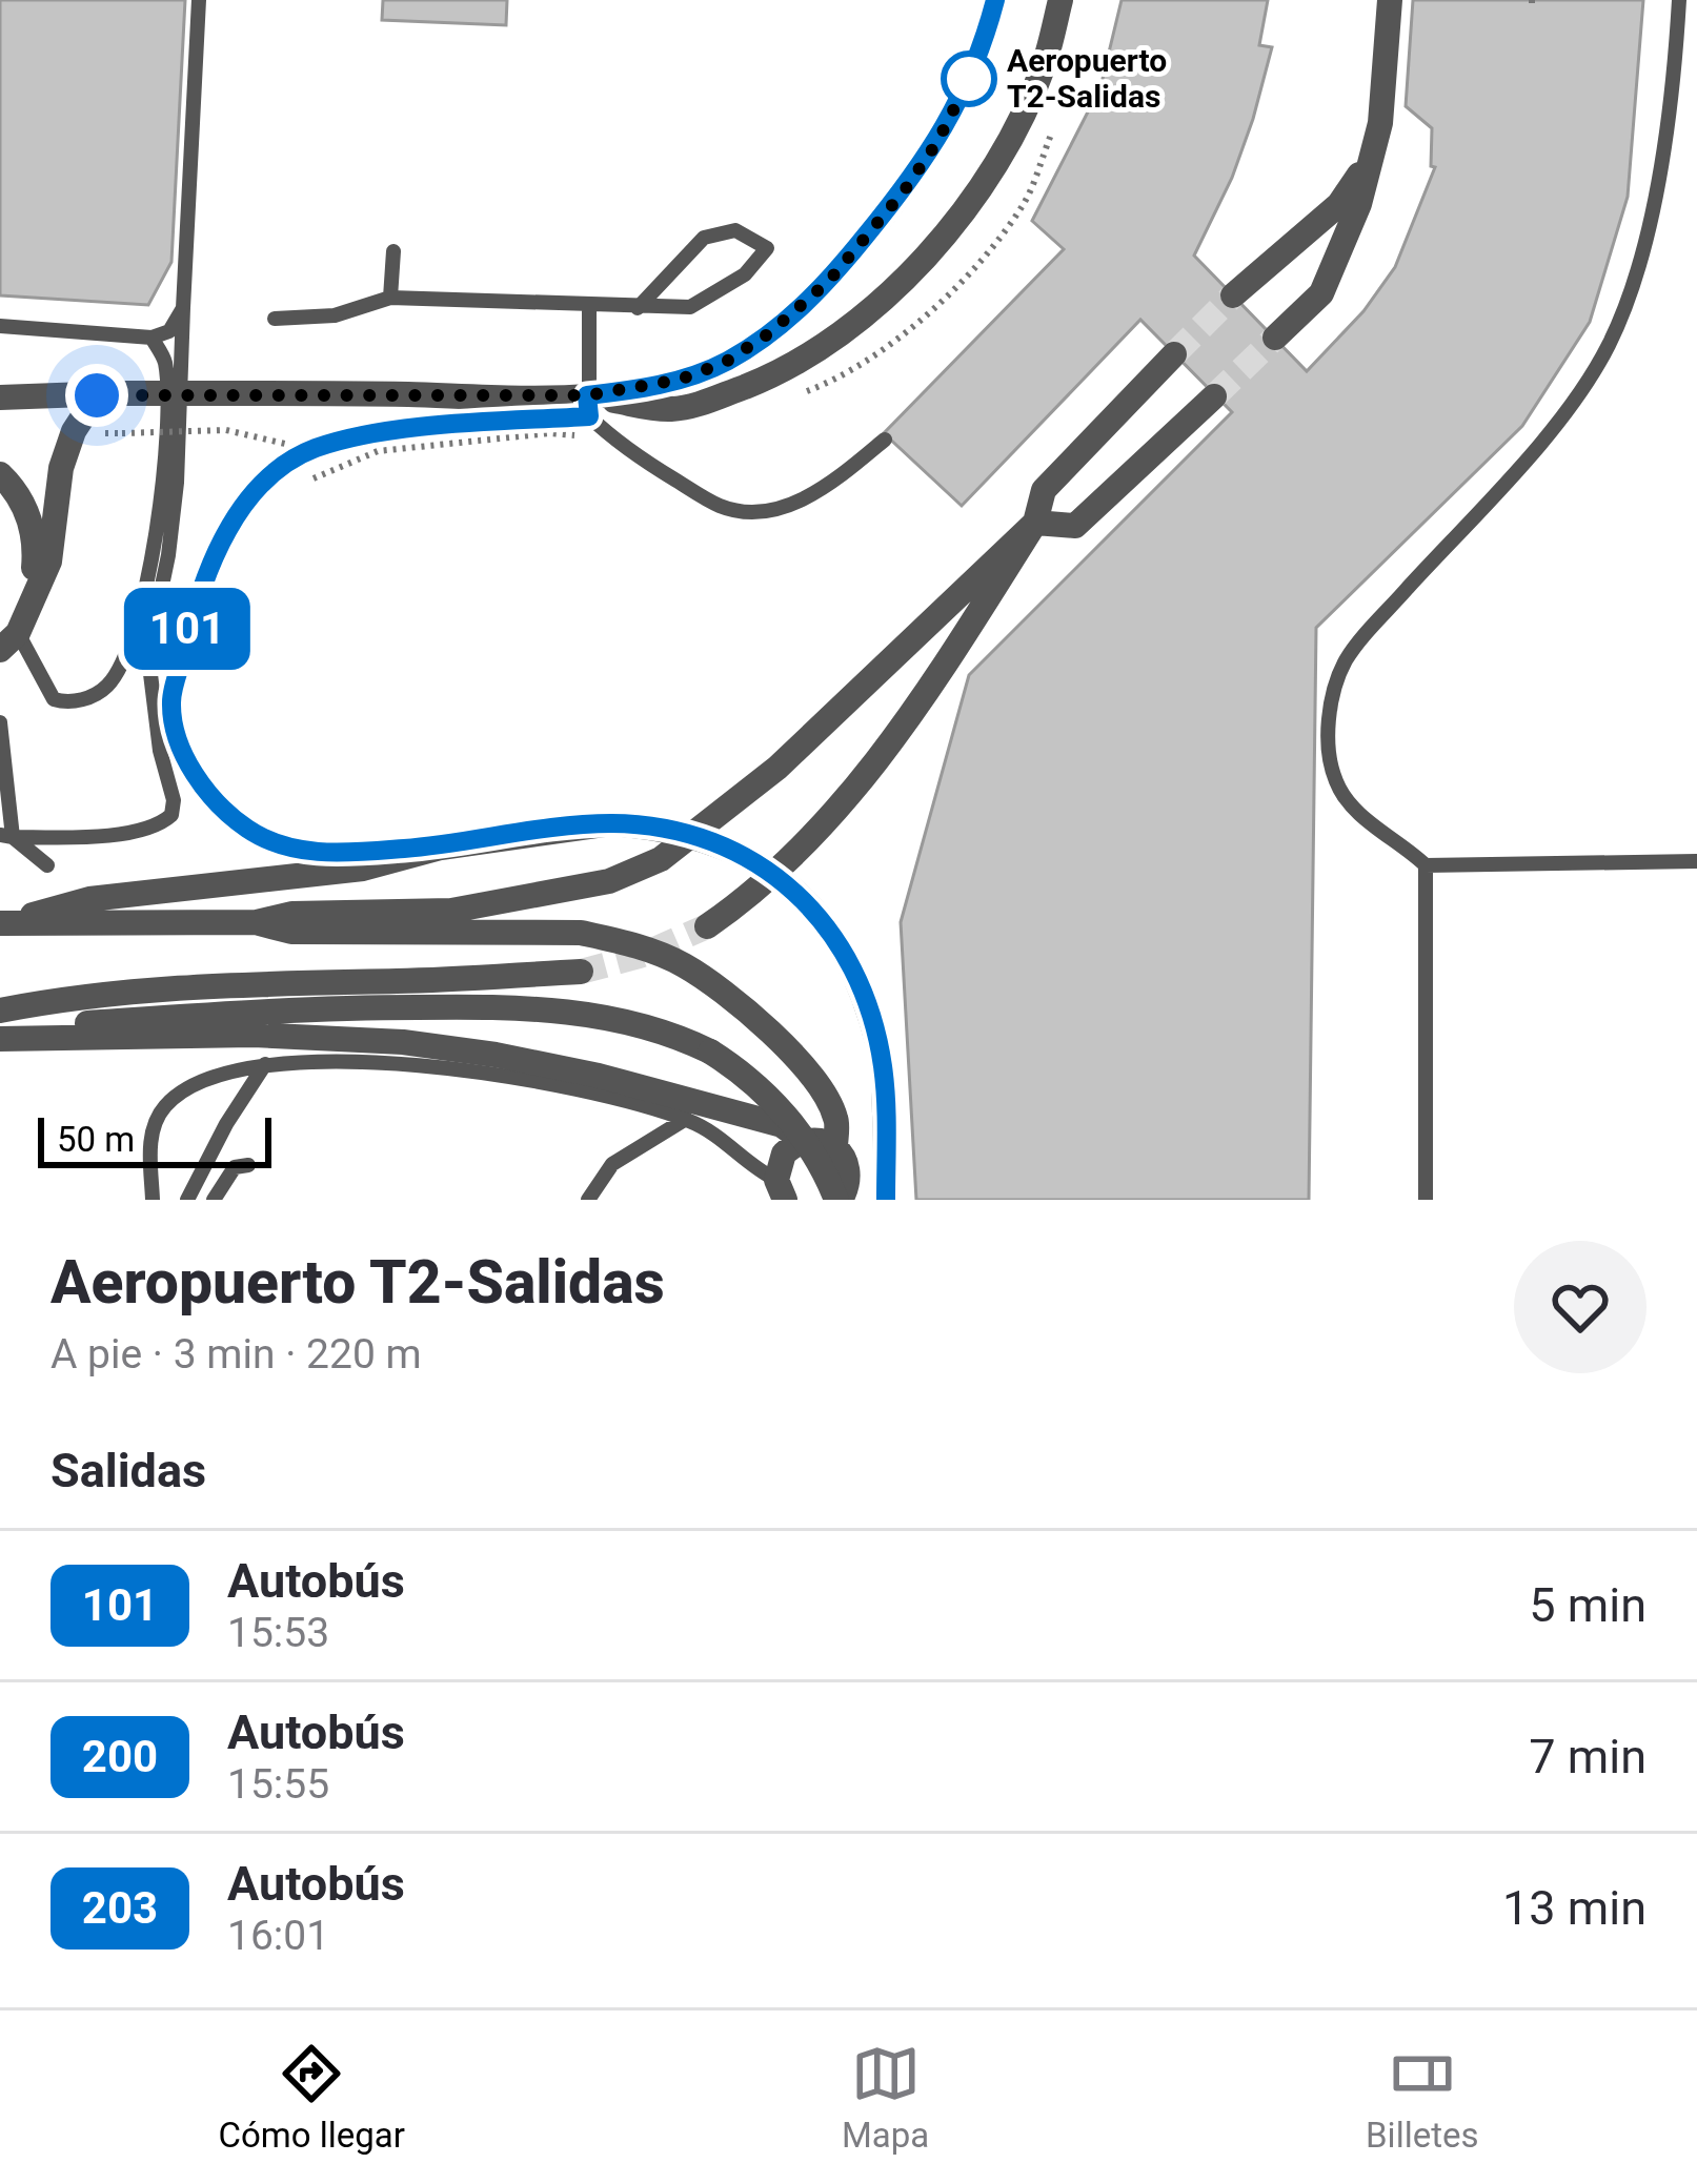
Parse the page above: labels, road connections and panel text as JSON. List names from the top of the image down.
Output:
{
  "places": ["Aeropuerto T2-Salidas"],
  "lines": ["bus line 101"],
  "scale_bar": "50 m",
  "page": {
    "on_map": "101",
    "scale": "50 m",
    "heading": [
      ["Aeropuerto T2-Salidas", "A pie · 3 min · 220 m"],
      "Salidas"
    ],
    "list": [
      {
        "mark": "101",
        "name": "Autobús",
        "note": "15:53",
        "value": "5 min"
      },
      {
        "mark": "200",
        "name": "Autobús",
        "note": "15:55",
        "value": "7 min"
      },
      {
        "mark": "203",
        "name": "Autobús",
        "note": "16:01",
        "value": "13 min"
      }
    ],
    "tabs": ["Cómo llegar", "Mapa", "Billetes"]
  }
}
